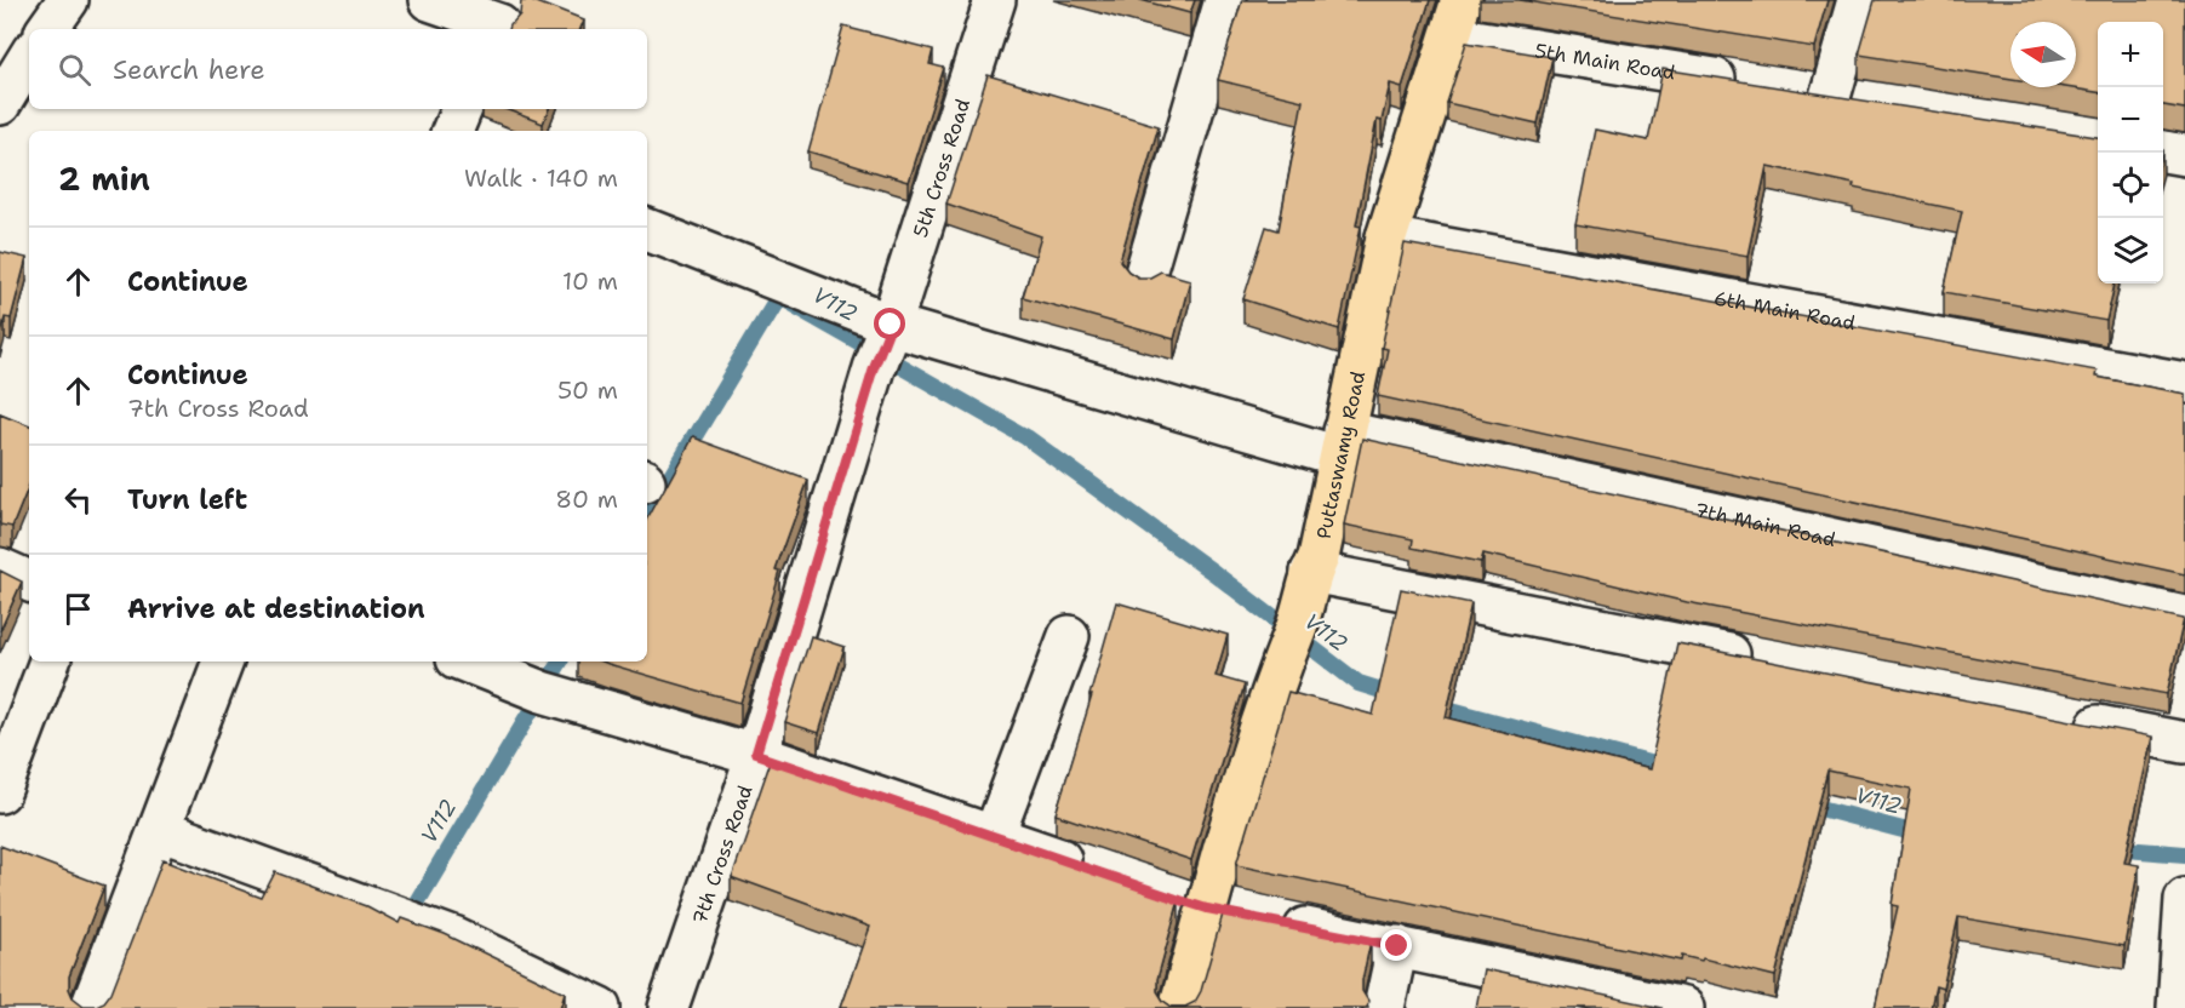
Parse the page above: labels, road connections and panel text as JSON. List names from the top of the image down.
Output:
{
  "streets": {
    "main road": ["Puttaswamy Road"],
    "street": [
      "5th Main Road",
      "5th Cross Road",
      "6th Main Road",
      "7th Main Road",
      "7th Cross Road"
    ]
  },
  "crossings": [
    ["5th Main Road", "Puttaswamy Road"],
    ["5th Cross Road", "7th Main Road"],
    ["5th Cross Road", "7th Cross Road"],
    ["6th Main Road", "Puttaswamy Road"],
    ["Puttaswamy Road", "7th Main Road"],
    ["7th Main Road", "7th Cross Road"]
  ],
  "water": ["V112"],
  "north": "left",
  "page": {
    "map_buttons": ["+", "−"],
    "search": "Search here",
    "heading": ["2 min", "Walk · 140 m"],
    "list": [
      ["Continue", "10 m"],
      ["Continue", "7th Cross Road", "50 m"],
      ["Turn left", "80 m"],
      "Arrive at destination"
    ]
  }
}
